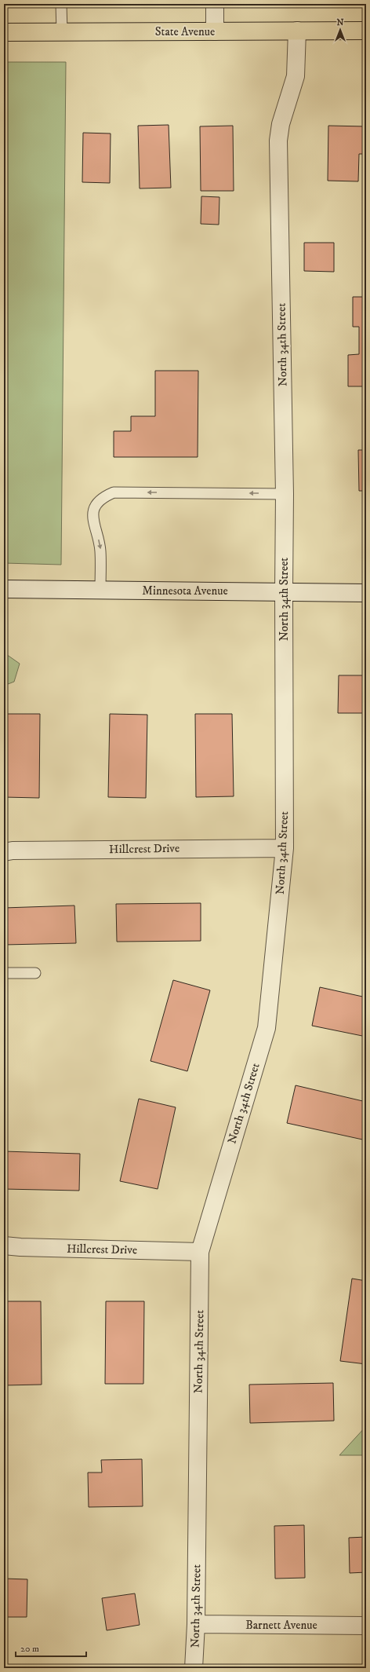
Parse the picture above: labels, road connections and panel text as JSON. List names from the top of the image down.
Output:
{
  "streets": {
    "main road": ["State Avenue"],
    "street": [
      "North 34th Street",
      "Minnesota Avenue",
      "Hillcrest Drive",
      "Barnett Avenue"
    ]
  },
  "crossings": [
    ["State Avenue", "North 34th Street"],
    ["North 34th Street", "Minnesota Avenue"],
    ["North 34th Street", "Hillcrest Drive"],
    ["North 34th Street", "Barnett Avenue"]
  ],
  "scale_bar": "20 m",
  "north": "top"
}
